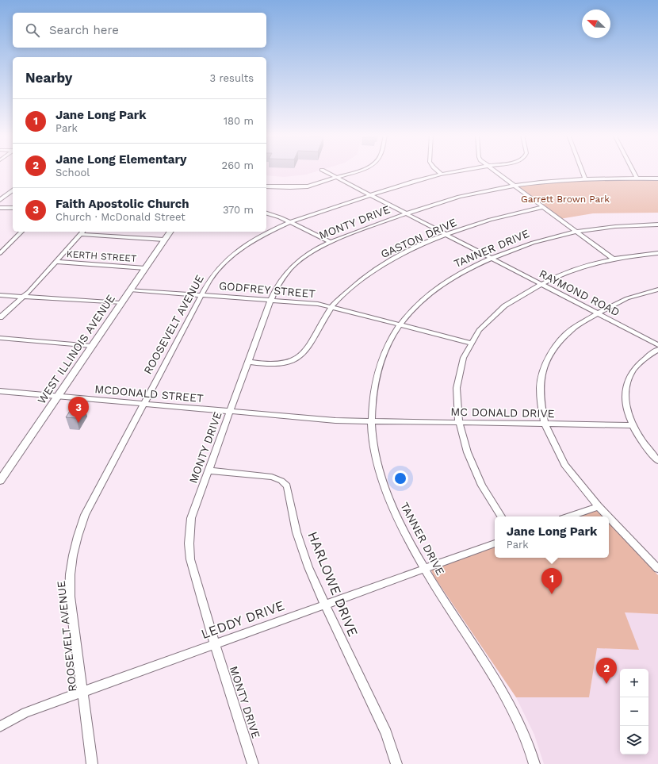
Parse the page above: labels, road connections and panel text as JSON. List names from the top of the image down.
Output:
{
  "streets": {
    "main road": ["WEST ILLINOIS AVENUE"],
    "street": [
      "MONTY DRIVE",
      "GASTON DRIVE",
      "TANNER DRIVE",
      "KERTH STREET",
      "GODFREY STREET",
      "RAYMOND ROAD",
      "ROOSEVELT AVENUE",
      "MCDONALD STREET",
      "MC DONALD DRIVE",
      "HARLOWE DRIVE",
      "LEDDY DRIVE"
    ]
  },
  "crossings": [
    ["MONTY DRIVE", "GASTON DRIVE"],
    ["MONTY DRIVE", "GODFREY STREET"],
    ["MONTY DRIVE", "RAYMOND ROAD"],
    ["MONTY DRIVE", "MCDONALD STREET"],
    ["MONTY DRIVE", "HARLOWE DRIVE"],
    ["MONTY DRIVE", "LEDDY DRIVE"],
    ["GASTON DRIVE", "GODFREY STREET"],
    ["GASTON DRIVE", "RAYMOND ROAD"],
    ["TANNER DRIVE", "GODFREY STREET"],
    ["TANNER DRIVE", "RAYMOND ROAD"],
    ["TANNER DRIVE", "MCDONALD STREET"],
    ["TANNER DRIVE", "MC DONALD DRIVE"],
    ["TANNER DRIVE", "LEDDY DRIVE"],
    ["KERTH STREET", "WEST ILLINOIS AVENUE"],
    ["GODFREY STREET", "ROOSEVELT AVENUE"],
    ["GODFREY STREET", "WEST ILLINOIS AVENUE"],
    ["RAYMOND ROAD", "ROOSEVELT AVENUE"],
    ["ROOSEVELT AVENUE", "MCDONALD STREET"],
    ["ROOSEVELT AVENUE", "LEDDY DRIVE"],
    ["WEST ILLINOIS AVENUE", "MCDONALD STREET"],
    ["MCDONALD STREET", "MC DONALD DRIVE"],
    ["HARLOWE DRIVE", "LEDDY DRIVE"]
  ],
  "parks": ["Garrett Brown Park"],
  "north": "top left",
  "page": {
    "search": "Search here",
    "heading": ["Nearby", "3 results"],
    "list": [
      {
        "mark": "1",
        "name": "Jane Long Park",
        "note": "Park",
        "value": "180 m"
      },
      {
        "mark": "2",
        "name": "Jane Long Elementary",
        "note": "School",
        "value": "260 m"
      },
      {
        "mark": "3",
        "name": "Faith Apostolic Church",
        "note": "Church · McDonald Street",
        "value": "370 m"
      }
    ],
    "pins": ["3", "1", "2"],
    "popup": ["Jane Long Park", "Park"],
    "map_buttons": ["+", "−"]
  }
}
